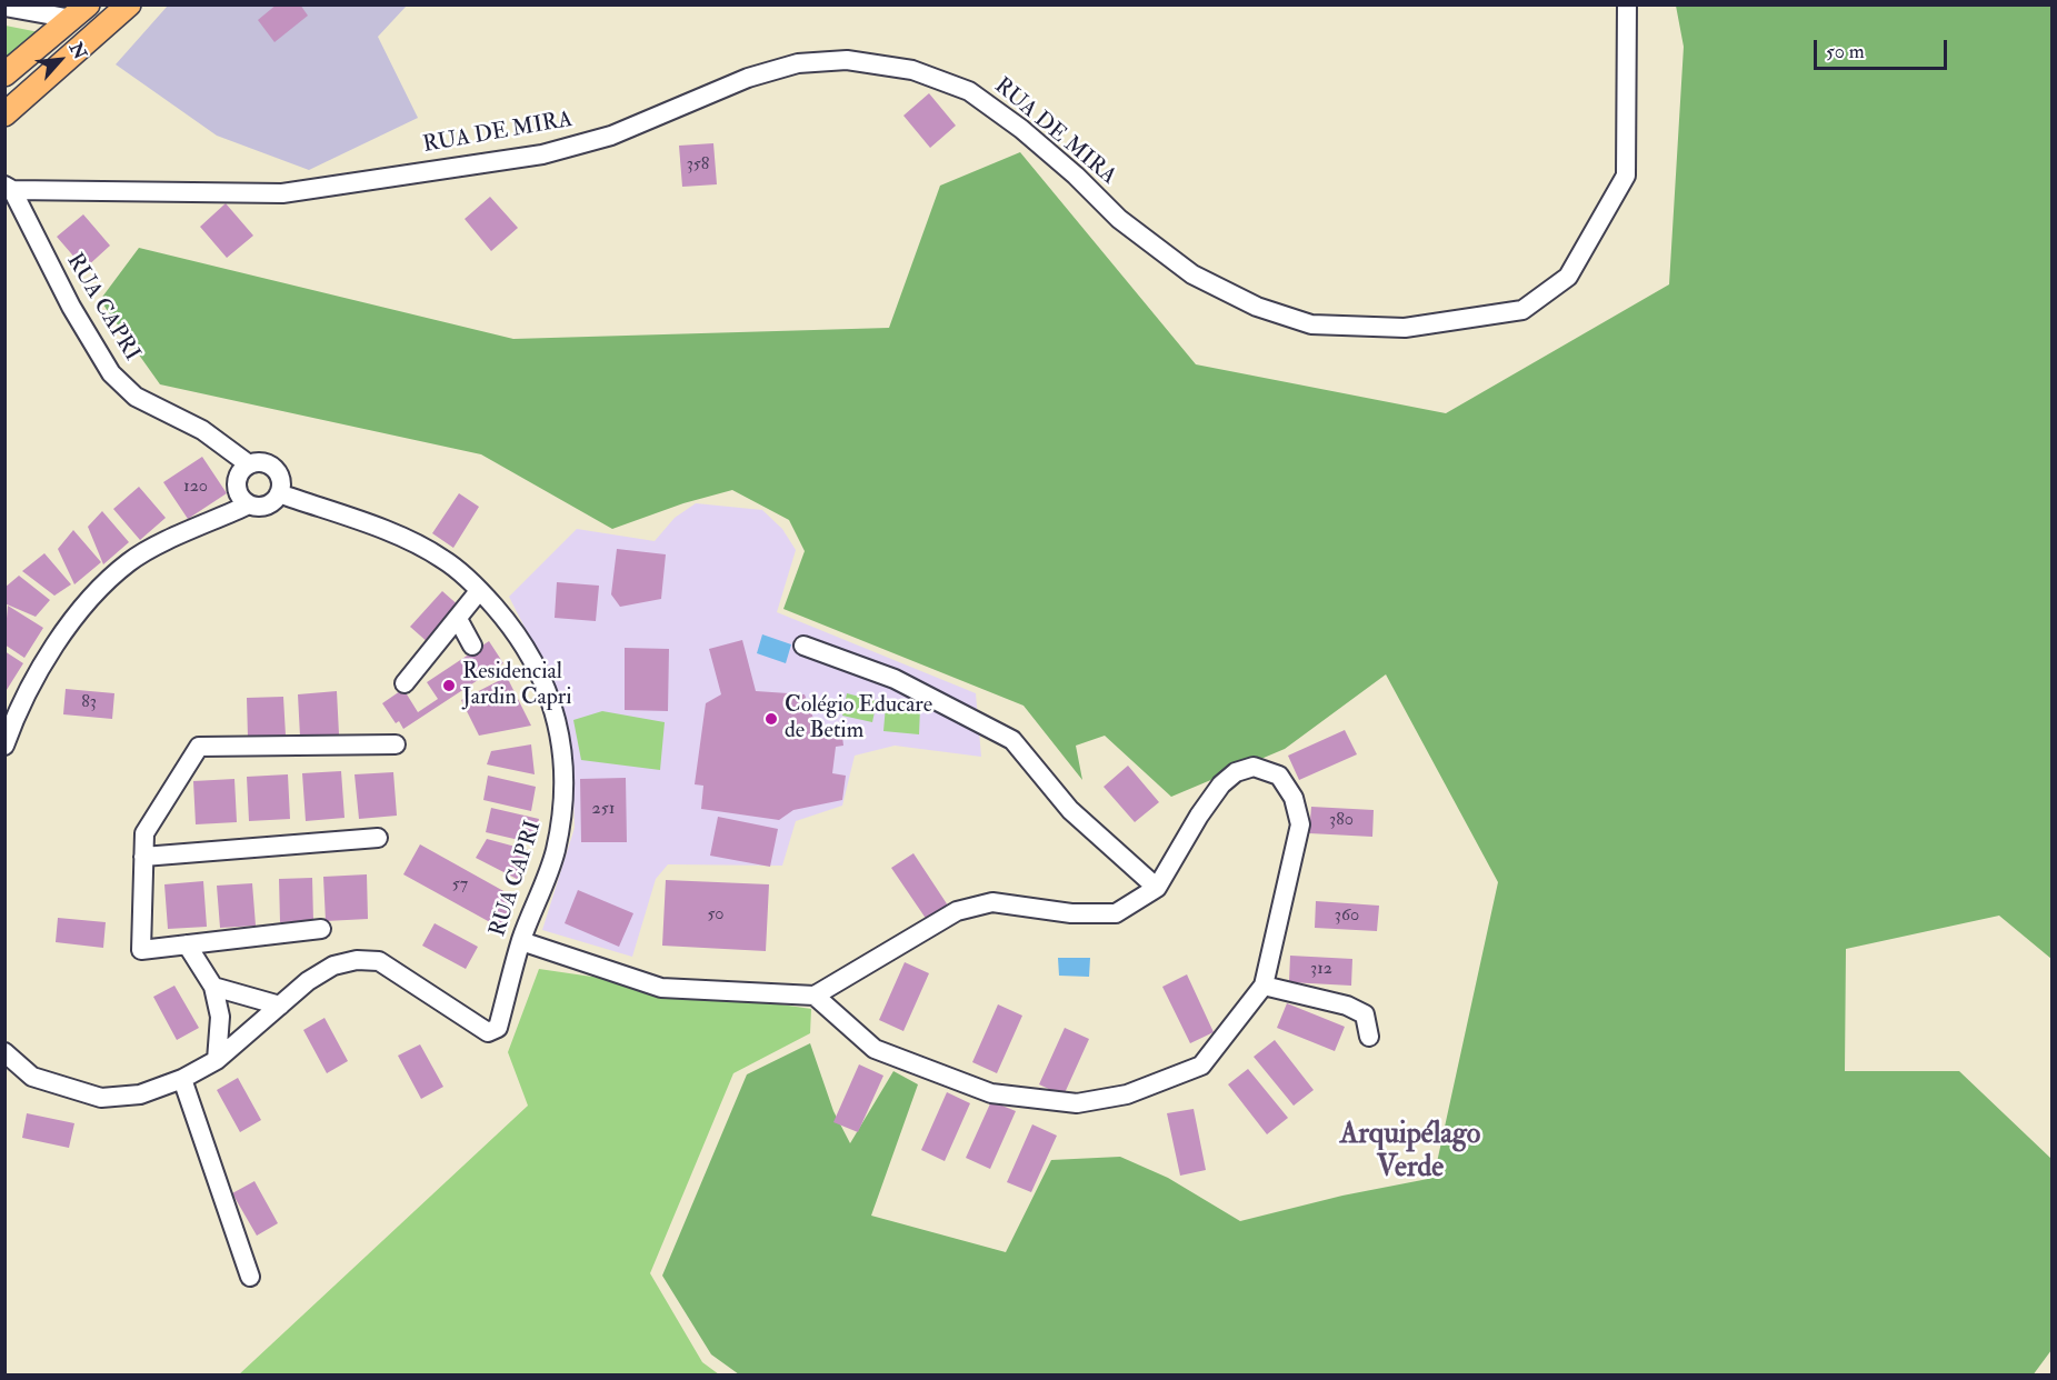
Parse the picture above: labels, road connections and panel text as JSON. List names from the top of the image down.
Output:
{
  "streets": {
    "street": ["RUA DE MIRA", "RUA CAPRI"]
  },
  "crossings": [
    ["RUA DE MIRA", "RUA CAPRI"]
  ],
  "districts": ["Arquipélago Verde"],
  "places": ["Residencial Jardin Capri", "Colégio Educare de Betim"],
  "house_numbers": [
    "358",
    "120",
    "83",
    "251",
    "380",
    "57",
    "50",
    "360",
    "312"
  ],
  "scale_bar": "50 m",
  "north": "top right"
}
